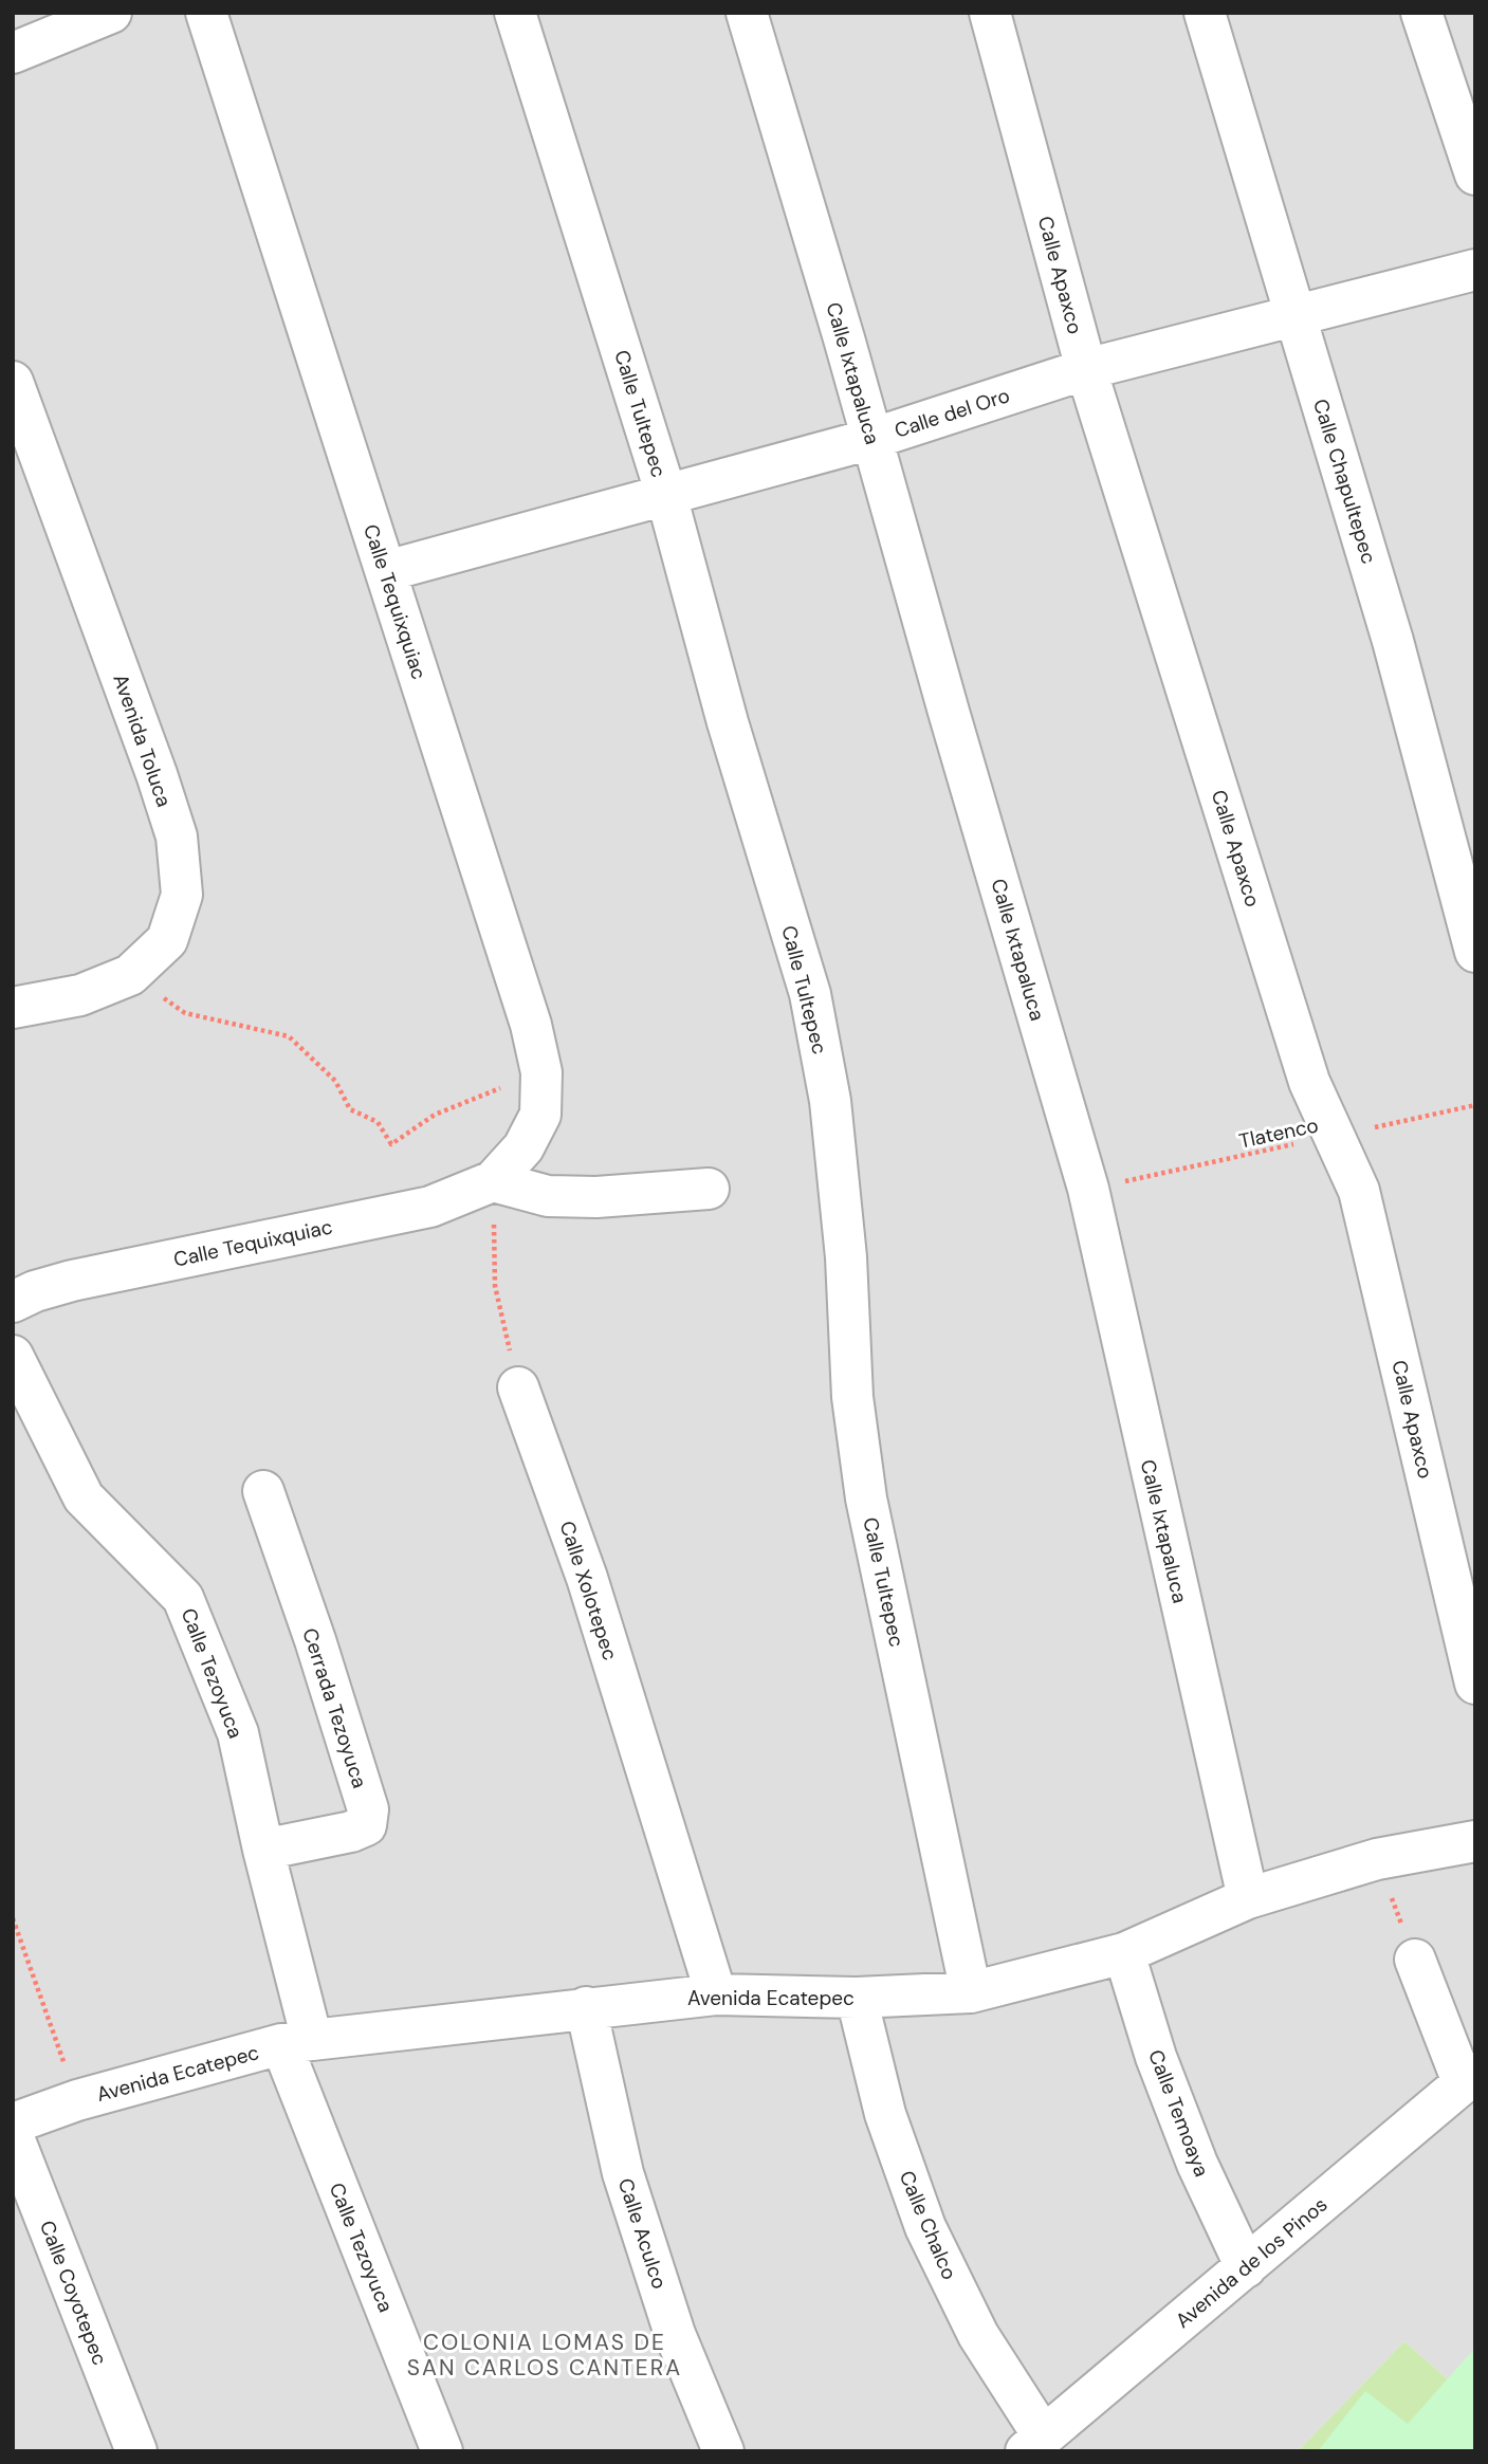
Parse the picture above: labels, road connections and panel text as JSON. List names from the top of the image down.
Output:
{
  "streets": {
    "street": [
      "Calle Apaxco",
      "Calle Ixtapaluca",
      "Calle del Oro",
      "Calle Tultepec",
      "Calle Chapultepec",
      "Calle Tequixquiac",
      "Avenida Toluca",
      "Calle Xolotepec",
      "Calle Tezoyuca",
      "Cerrada Tezoyuca",
      "Avenida Ecatepec",
      "Calle Temoaya",
      "Calle Chalco",
      "Calle Aculco",
      "Avenida de los Pinos",
      "Calle Coyotepec"
    ],
    "path": ["Tlatenco"]
  },
  "crossings": [
    ["Calle Apaxco", "Calle del Oro"],
    ["Calle Apaxco", "Tlatenco"],
    ["Calle Ixtapaluca", "Calle del Oro"],
    ["Calle Ixtapaluca", "Tlatenco"],
    ["Calle Ixtapaluca", "Avenida Ecatepec"],
    ["Calle del Oro", "Calle Tultepec"],
    ["Calle del Oro", "Calle Chapultepec"],
    ["Calle del Oro", "Calle Tequixquiac"],
    ["Calle Tultepec", "Avenida Ecatepec"],
    ["Calle Xolotepec", "Avenida Ecatepec"],
    ["Calle Tezoyuca", "Cerrada Tezoyuca"],
    ["Calle Tezoyuca", "Avenida Ecatepec"],
    ["Avenida Ecatepec", "Calle Temoaya"],
    ["Avenida Ecatepec", "Calle Chalco"],
    ["Avenida Ecatepec", "Calle Aculco"],
    ["Calle Temoaya", "Avenida de los Pinos"],
    ["Calle Chalco", "Avenida de los Pinos"]
  ],
  "districts": ["COLONIA LOMAS DE SAN CARLOS CANTERA"]
}
